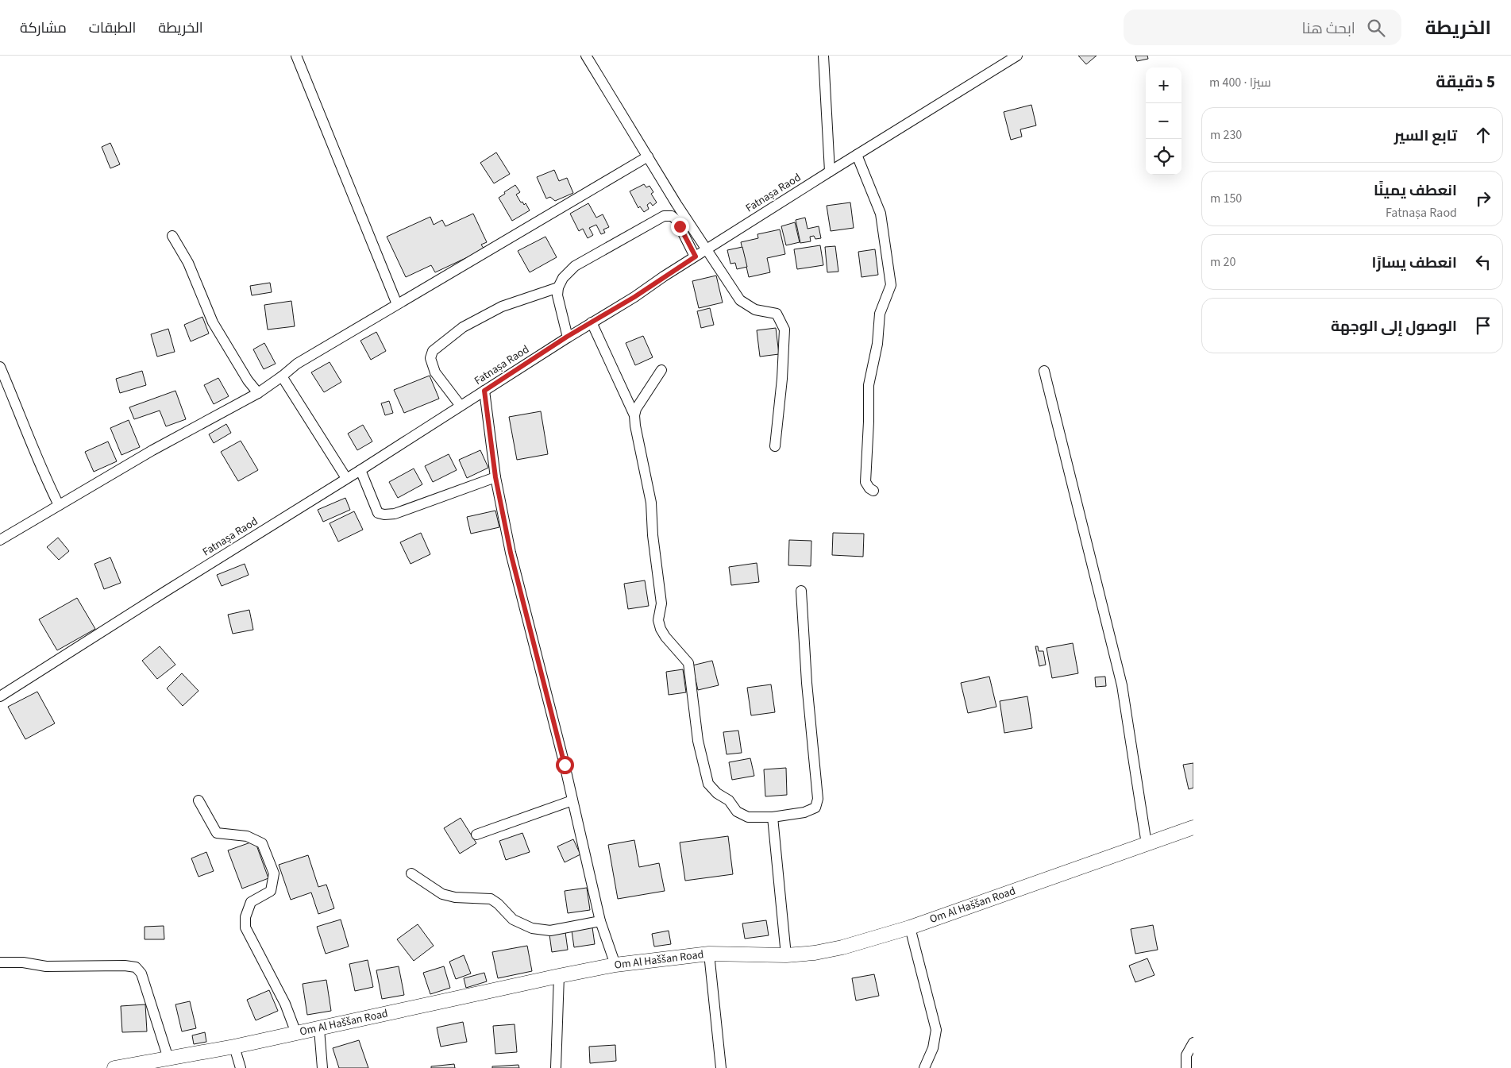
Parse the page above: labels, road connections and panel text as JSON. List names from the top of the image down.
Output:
{
  "streets": {
    "street": ["Fatnaṣa Raod", "Om Al Haššan Road"]
  },
  "page": {
    "header": "الخريطة",
    "search": "ابحث هنا",
    "nav": ["الخريطة", "الطبقات", "مشاركة"],
    "heading": ["5 دقيقة", "سيرًا · 400 m"],
    "map_buttons": ["+", "−"],
    "list": [
      ["تابع السير", "230 m"],
      ["انعطف يمينًا", "Fatnaṣa Raod", "150 m"],
      ["انعطف يسارًا", "20 m"],
      "الوصول إلى الوجهة"
    ]
  }
}
